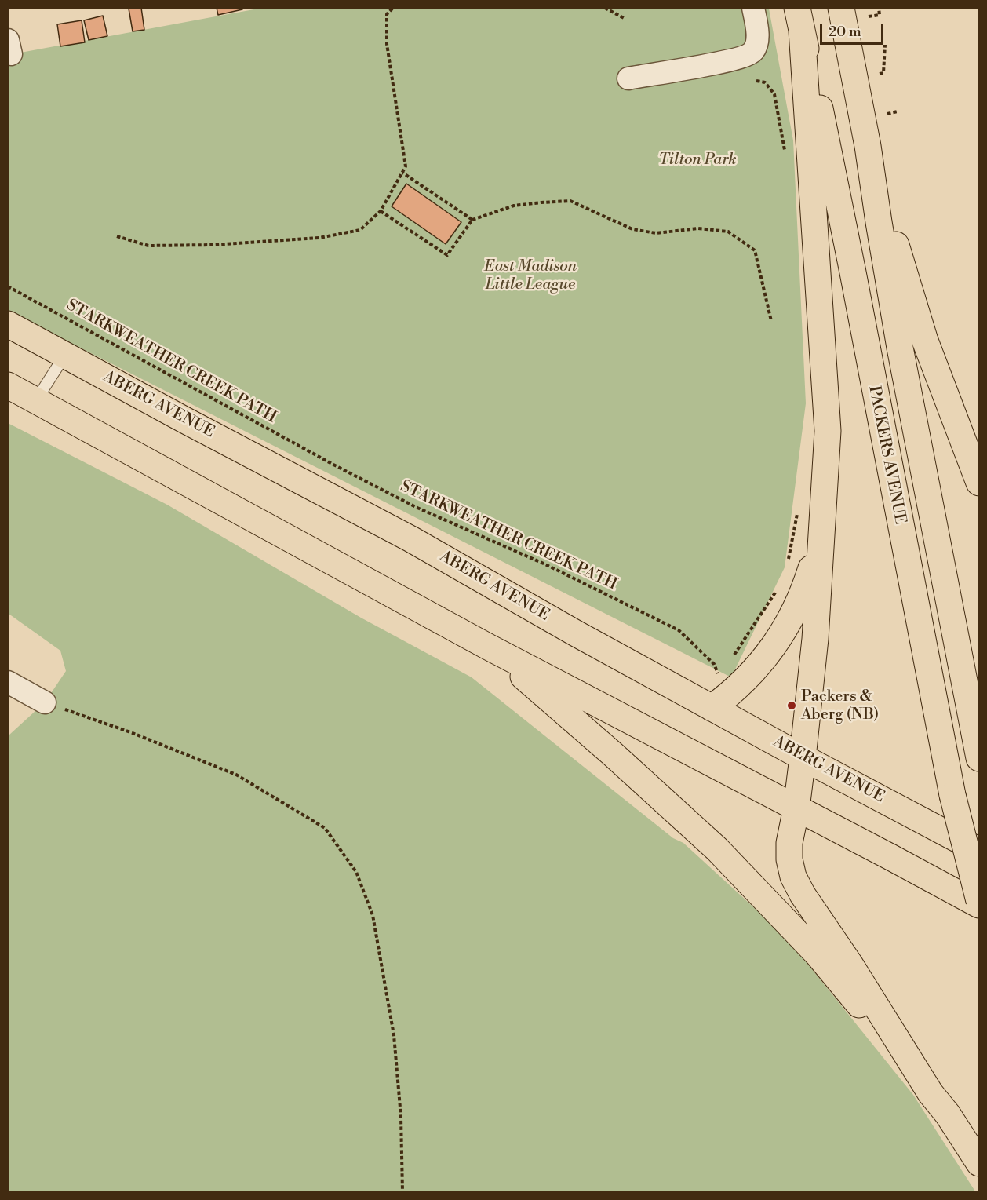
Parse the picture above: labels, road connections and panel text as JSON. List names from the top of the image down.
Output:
{
  "streets": {
    "main road": ["ABERG AVENUE", "PACKERS AVENUE"],
    "path": ["STARKWEATHER CREEK PATH"]
  },
  "parks": ["Tilton Park", "East Madison Little League"],
  "places": ["Packers & Aberg (NB)"],
  "scale_bar": "20 m"
}
